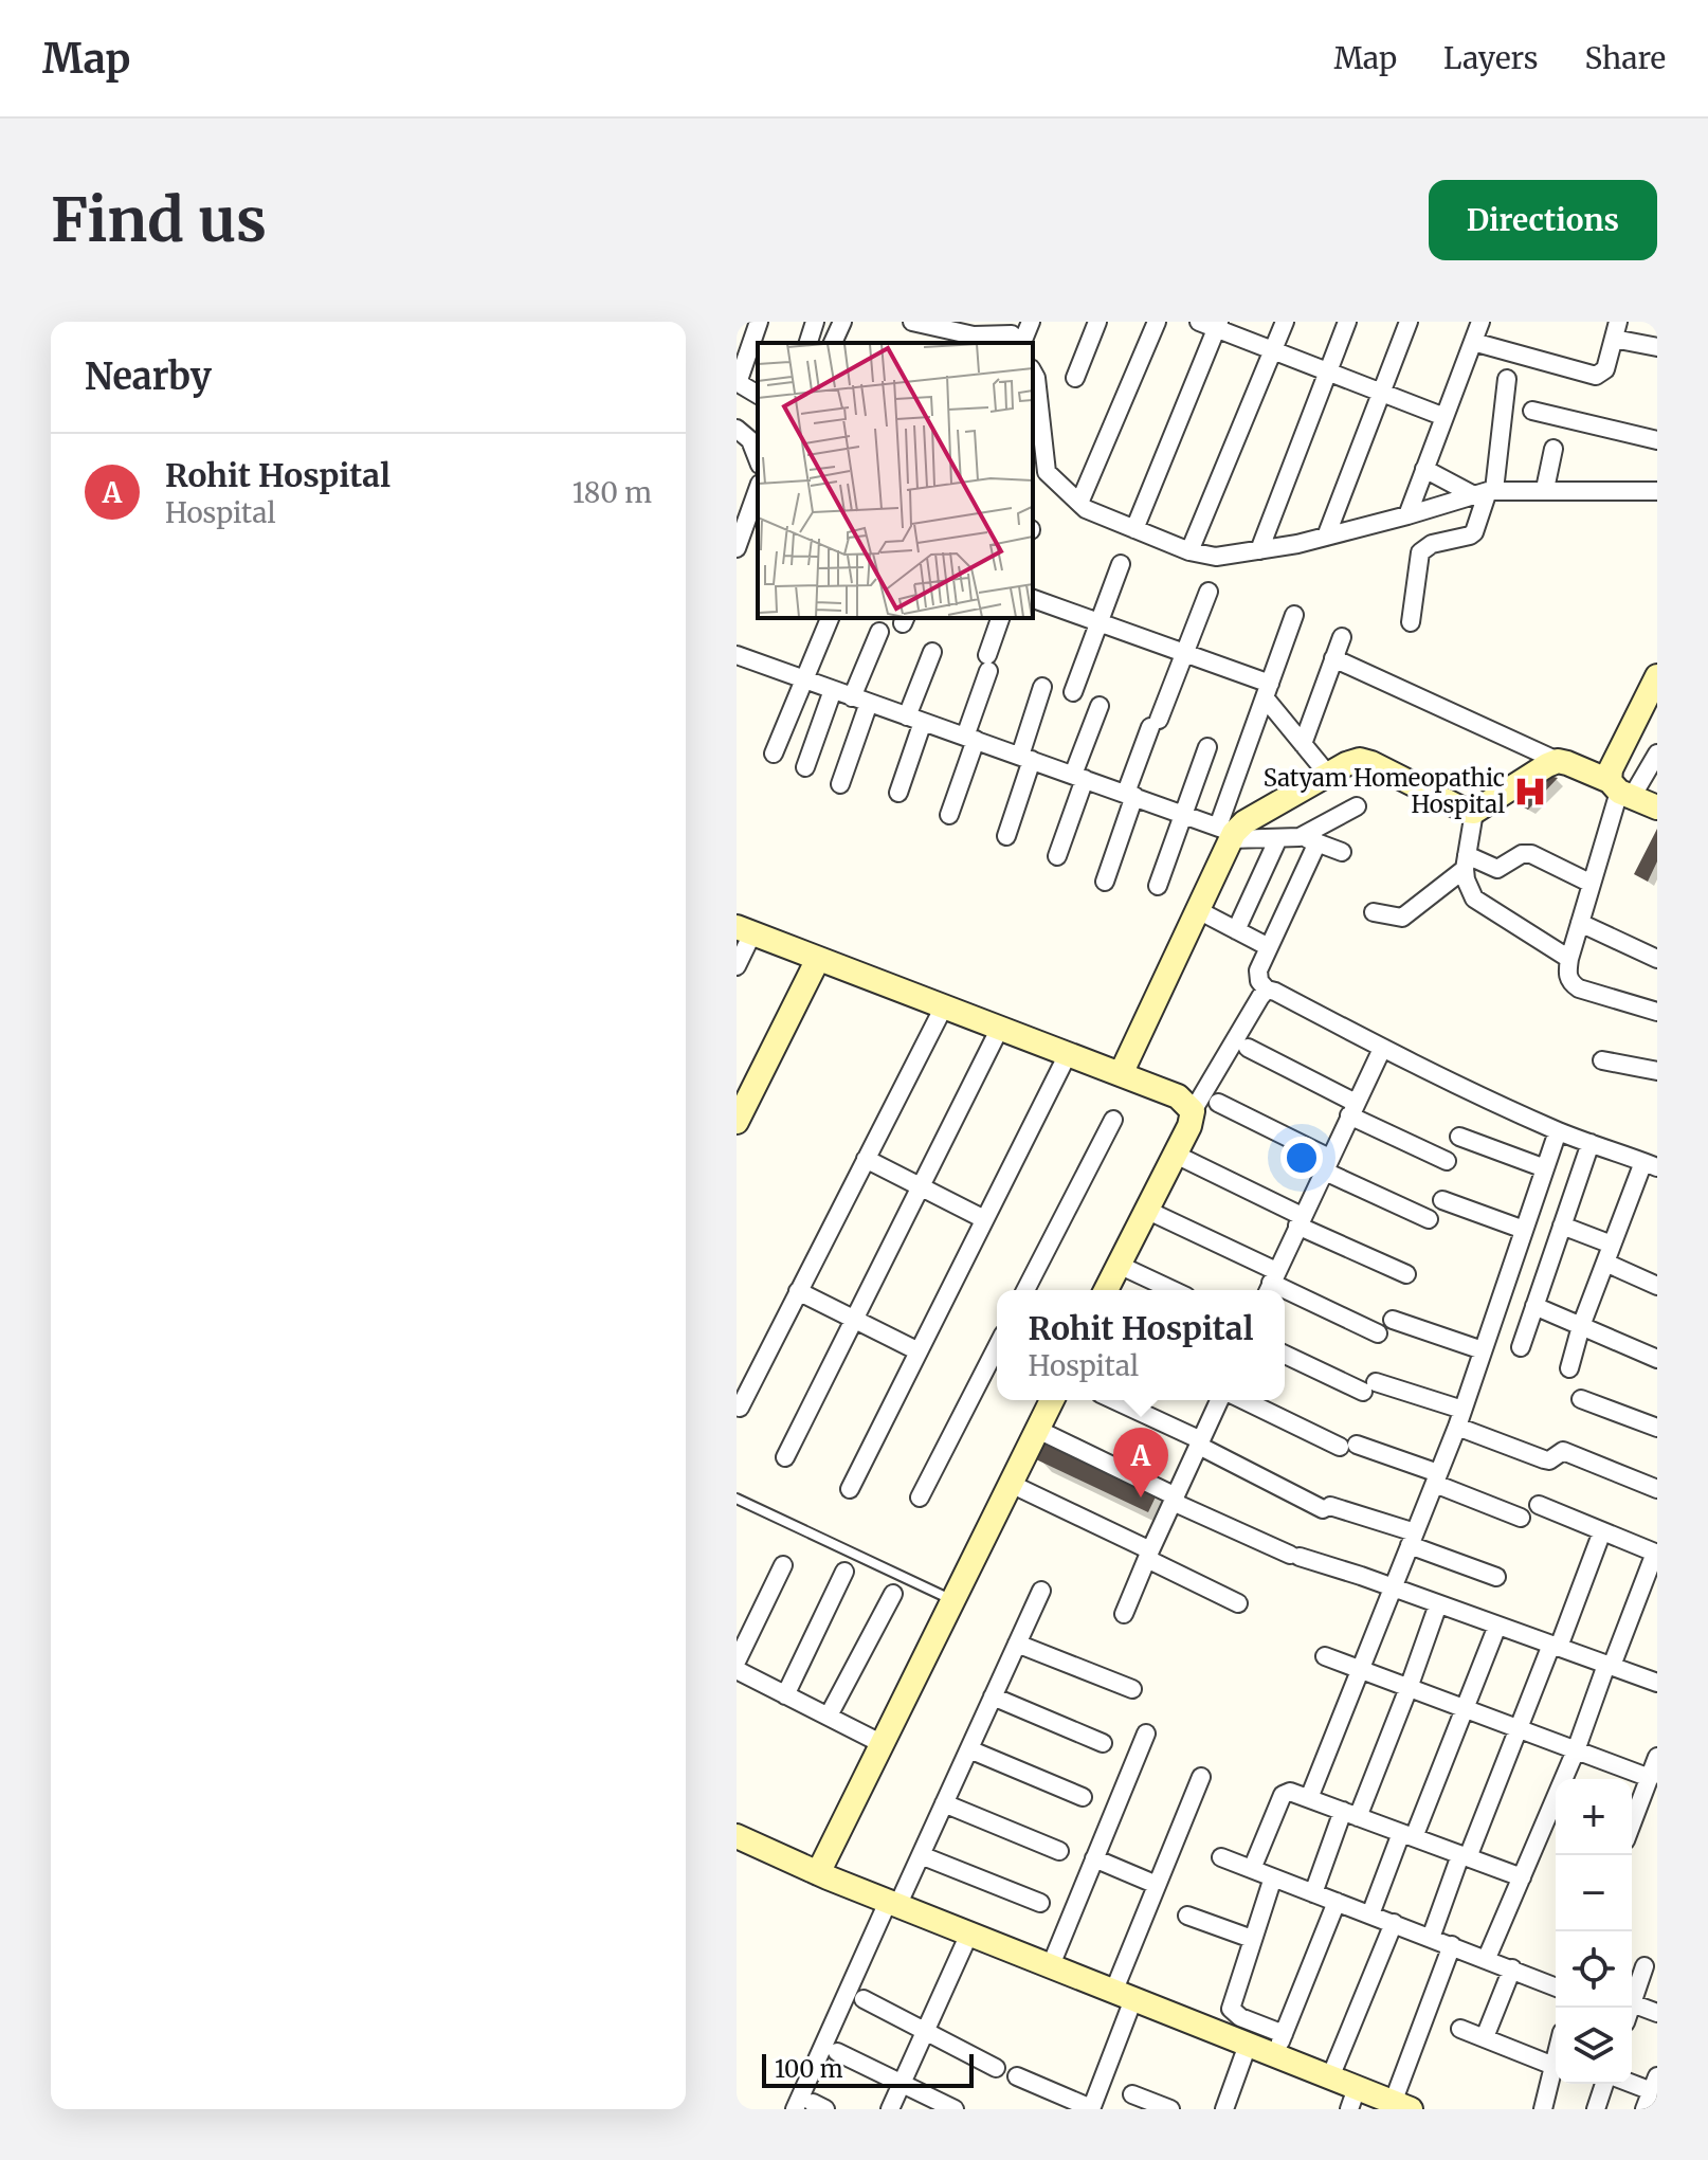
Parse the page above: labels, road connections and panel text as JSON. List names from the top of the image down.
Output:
{
  "places": {
    "hospital": ["Satyam Homeopathic Hospital"]
  },
  "scale_bar": "100 m",
  "page": {
    "header": "Map",
    "nav": ["Map", "Layers", "Share"],
    "buttons": "Directions",
    "title": "Find us",
    "heading": "Nearby",
    "list": [
      {
        "mark": "A",
        "name": "Rohit Hospital",
        "note": "Hospital",
        "value": "180 m"
      }
    ],
    "popup": ["Rohit Hospital", "Hospital"],
    "pins": "A",
    "map_buttons": ["+", "−"],
    "scale": "100 m"
  }
}
